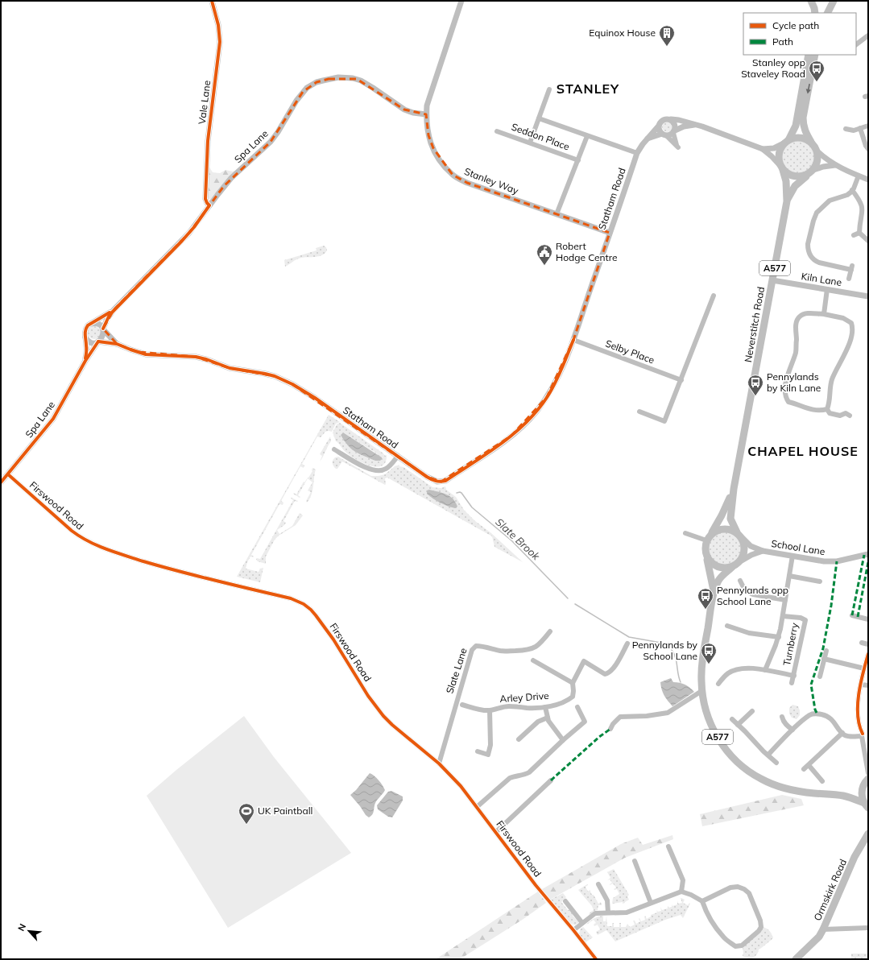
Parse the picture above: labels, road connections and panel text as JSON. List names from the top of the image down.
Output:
{
  "streets": {
    "main road": ["A577", "Neverstitch Road", "Ormskirk Road"],
    "street": [
      "Vale Lane",
      "Seddon Place",
      "Spa Lane",
      "Stanley Way",
      "Statham Road",
      "Kiln Lane",
      "Selby Place",
      "Firswood Road",
      "School Lane",
      "Turnberry",
      "Slate Lane",
      "Arley Drive"
    ]
  },
  "crossings": [
    ["Vale Lane", "Spa Lane"],
    ["Seddon Place", "Stanley Way"],
    ["Seddon Place", "Statham Road"],
    ["Spa Lane", "Stanley Way"],
    ["Spa Lane", "Statham Road"],
    ["Spa Lane", "Firswood Road"],
    ["Stanley Way", "Statham Road"],
    ["Statham Road", "Selby Place"],
    ["A577", "Neverstitch Road"],
    ["A577", "School Lane"],
    ["Kiln Lane", "Neverstitch Road"],
    ["Neverstitch Road", "School Lane"],
    ["Firswood Road", "Slate Lane"],
    ["School Lane", "Turnberry"]
  ],
  "districts": ["STANLEY", "CHAPEL HOUSE"],
  "water": ["Slate Brook"],
  "places": {
    "building": ["Equinox House"],
    "bus stop": [
      "Stanley opp Staveley Road",
      "Pennylands by Kiln Lane",
      "Pennylands opp School Lane",
      "Pennylands by School Lane"
    ],
    "public building": ["Robert Hodge Centre"],
    "sports": ["UK Paintball"]
  },
  "legend": ["Cycle path", "Path"],
  "north": "top left"
}
